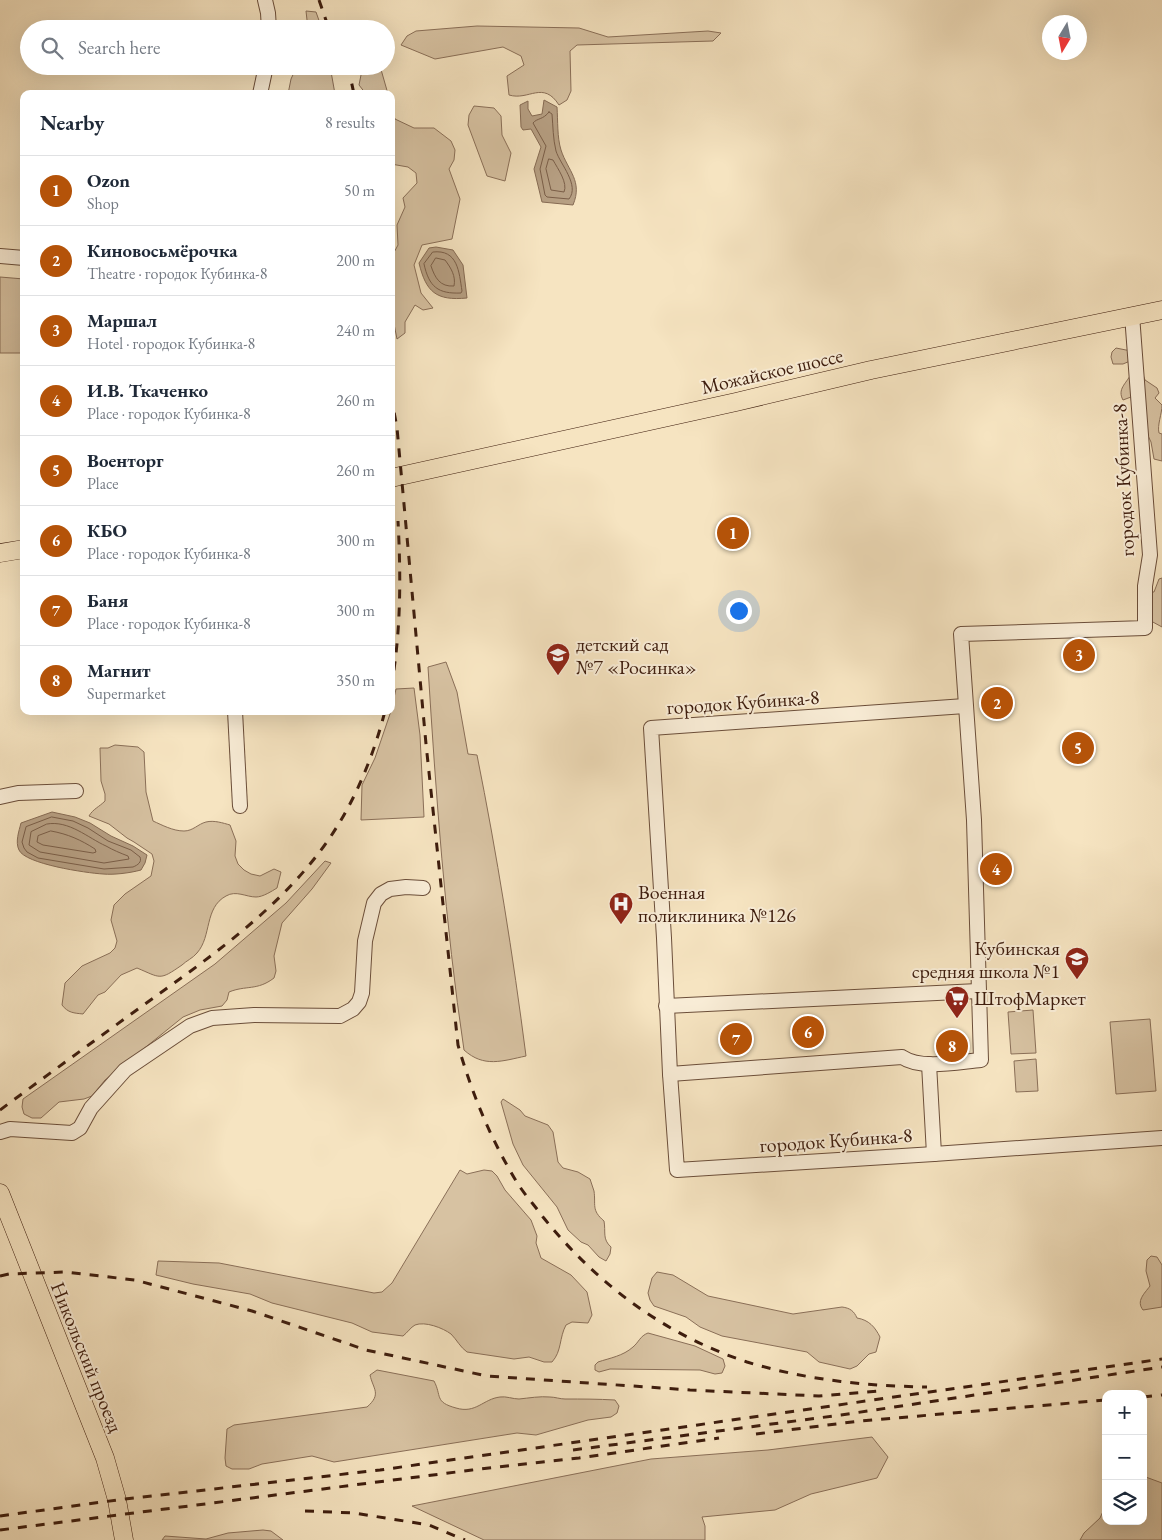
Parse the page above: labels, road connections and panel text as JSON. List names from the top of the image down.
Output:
{
  "streets": {
    "main road": ["Можайское шоссе", "Никольский проезд"],
    "street": ["городок Кубинка-8"]
  },
  "crossings": [
    ["Можайское шоссе", "городок Кубинка-8"]
  ],
  "places": {
    "school or university": ["детский сад №7 «Росинка»", "Кубинская средняя школа №1"],
    "hospital": ["Военная поликлиника №126"],
    "supermarket": ["ШтофМаркет"]
  },
  "north": "bottom",
  "page": {
    "search": "Search here",
    "heading": ["Nearby", "8 results"],
    "list": [
      {
        "mark": "1",
        "name": "Ozon",
        "note": "Shop",
        "value": "50 m"
      },
      {
        "mark": "2",
        "name": "Киновосьмёрочка",
        "note": "Theatre · городок Кубинка-8",
        "value": "200 m"
      },
      {
        "mark": "3",
        "name": "Маршал",
        "note": "Hotel · городок Кубинка-8",
        "value": "240 m"
      },
      {
        "mark": "4",
        "name": "И.В. Ткаченко",
        "note": "Place · городок Кубинка-8",
        "value": "260 m"
      },
      {
        "mark": "5",
        "name": "Военторг",
        "note": "Place",
        "value": "260 m"
      },
      {
        "mark": "6",
        "name": "КБО",
        "note": "Place · городок Кубинка-8",
        "value": "300 m"
      },
      {
        "mark": "7",
        "name": "Баня",
        "note": "Place · городок Кубинка-8",
        "value": "300 m"
      },
      {
        "mark": "8",
        "name": "Магнит",
        "note": "Supermarket",
        "value": "350 m"
      }
    ],
    "pins": [
      "1",
      "3",
      "2",
      "5",
      "4",
      "6",
      "7",
      "8"
    ],
    "map_buttons": ["+", "−"]
  }
}
